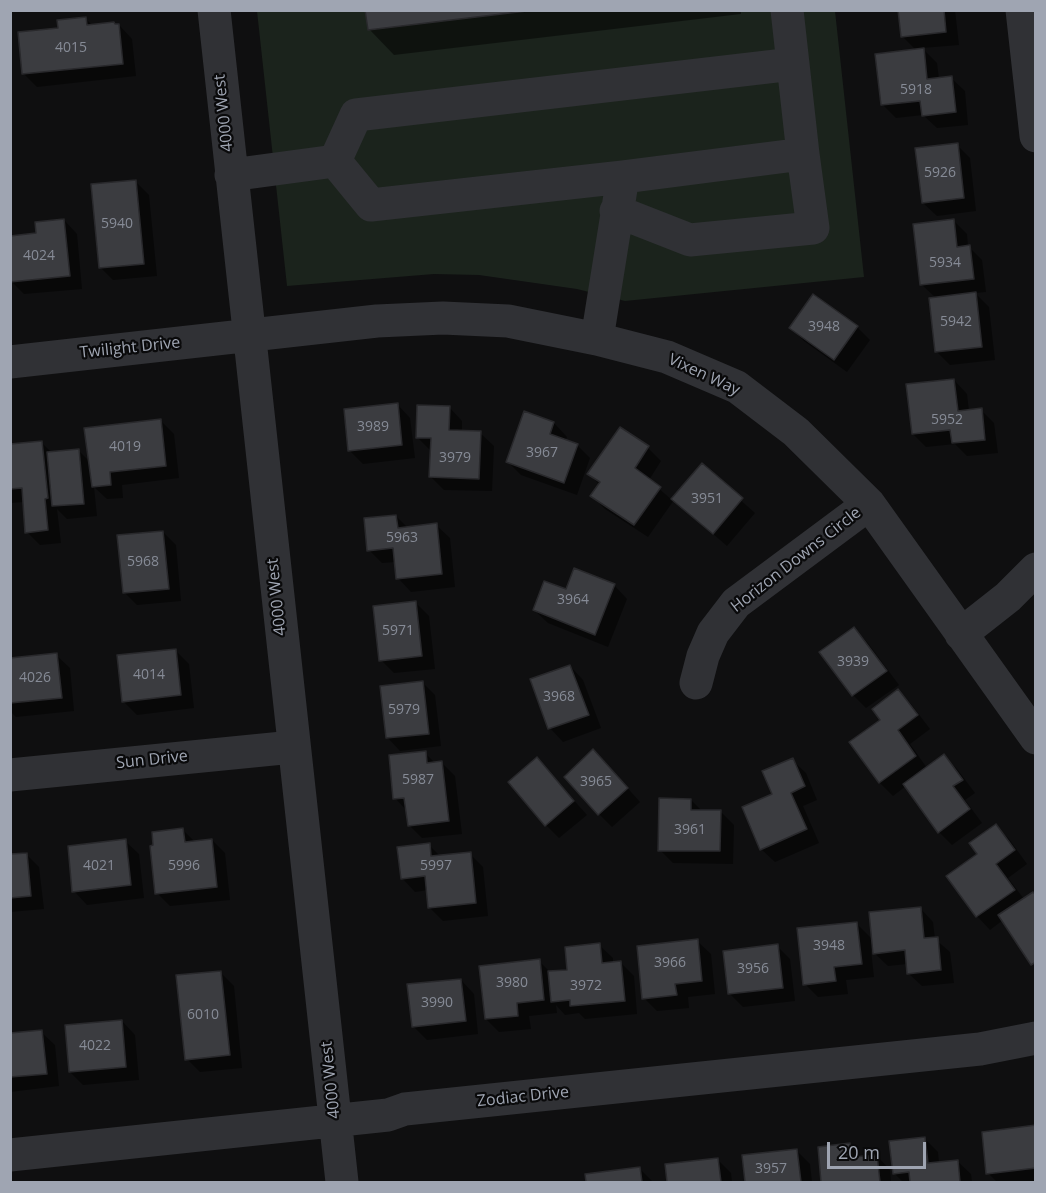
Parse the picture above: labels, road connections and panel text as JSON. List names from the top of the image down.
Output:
{
  "streets": {
    "street": [
      "4000 West",
      "Twilight Drive",
      "Vixen Way",
      "Horizon Downs Circle",
      "Sun Drive",
      "Zodiac Drive"
    ]
  },
  "crossings": [
    ["4000 West", "Twilight Drive"],
    ["4000 West", "Vixen Way"],
    ["4000 West", "Sun Drive"],
    ["4000 West", "Zodiac Drive"],
    ["Twilight Drive", "Vixen Way"],
    ["Vixen Way", "Horizon Downs Circle"]
  ],
  "house_numbers": [
    "4015",
    "5918",
    "5926",
    "5940",
    "4024",
    "5934",
    "5942",
    "3948",
    "5952",
    "3989",
    "4019",
    "3967",
    "3979",
    "3951",
    "5963",
    "5968",
    "3964",
    "5971",
    "3939",
    "4014",
    "4026",
    "3968",
    "5979",
    "5987",
    "3965",
    "3961",
    "4021",
    "5996",
    "5997",
    "3948",
    "3966",
    "3956",
    "3980",
    "3972",
    "3990",
    "6010",
    "4022",
    "3957"
  ],
  "scale_bar": "20 m"
}
